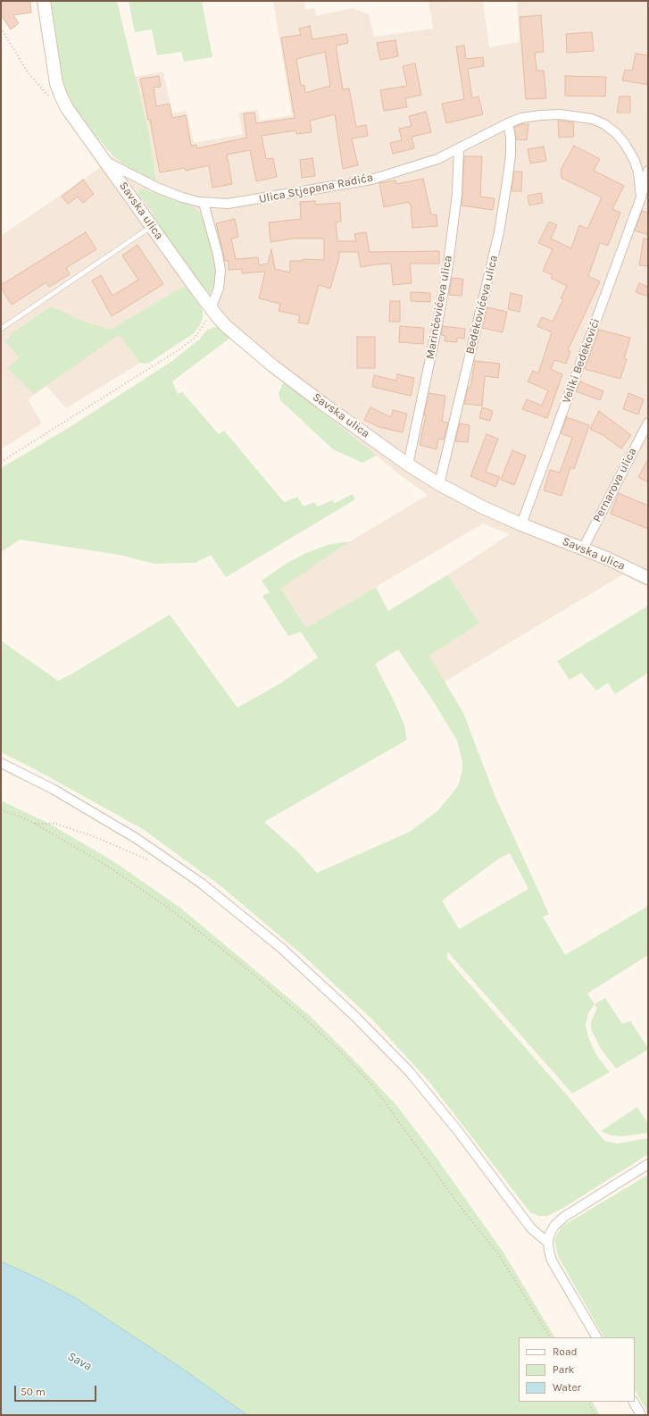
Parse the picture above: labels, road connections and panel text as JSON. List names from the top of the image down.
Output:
{
  "streets": {
    "street": [
      "Ulica Stjepana Radića",
      "Savska ulica",
      "Bedekovićeva ulica",
      "Marinčevićeva ulica",
      "Veliki Bedekovići",
      "Pernarova ulica"
    ]
  },
  "crossings": [
    ["Ulica Stjepana Radića", "Savska ulica"],
    ["Ulica Stjepana Radića", "Bedekovićeva ulica"],
    ["Ulica Stjepana Radića", "Marinčevićeva ulica"],
    ["Ulica Stjepana Radića", "Veliki Bedekovići"],
    ["Savska ulica", "Bedekovićeva ulica"],
    ["Savska ulica", "Marinčevićeva ulica"],
    ["Savska ulica", "Veliki Bedekovići"],
    ["Savska ulica", "Pernarova ulica"]
  ],
  "water": ["Sava"],
  "legend": ["Road", "Park", "Water"],
  "scale_bar": "50 m"
}
